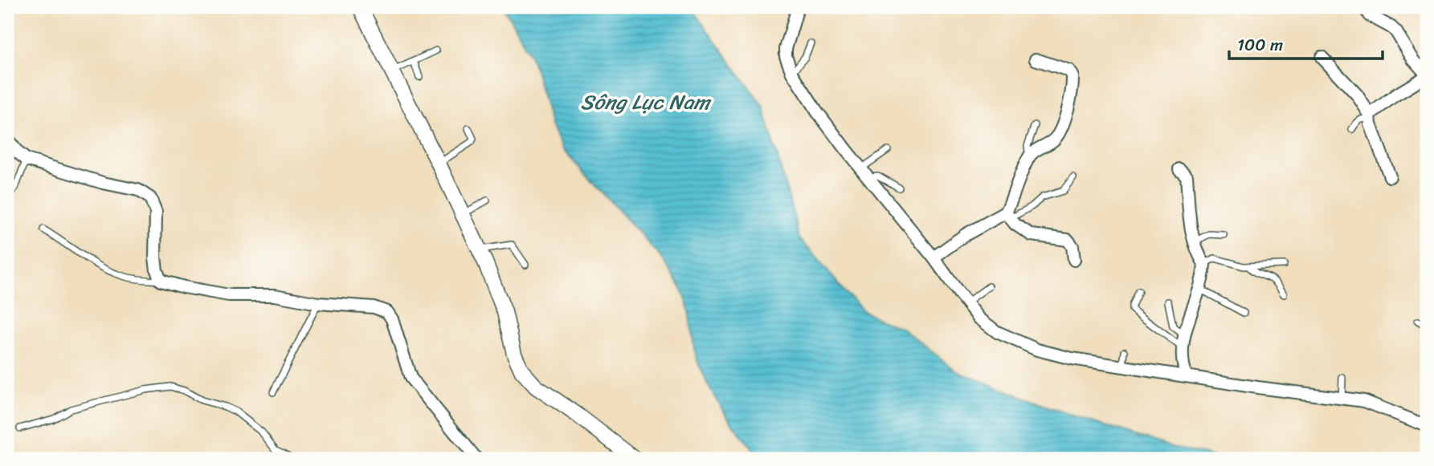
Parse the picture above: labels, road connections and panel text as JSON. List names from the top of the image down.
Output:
{
  "water": ["Sông Lục Nam"],
  "scale_bar": "100 m"
}
